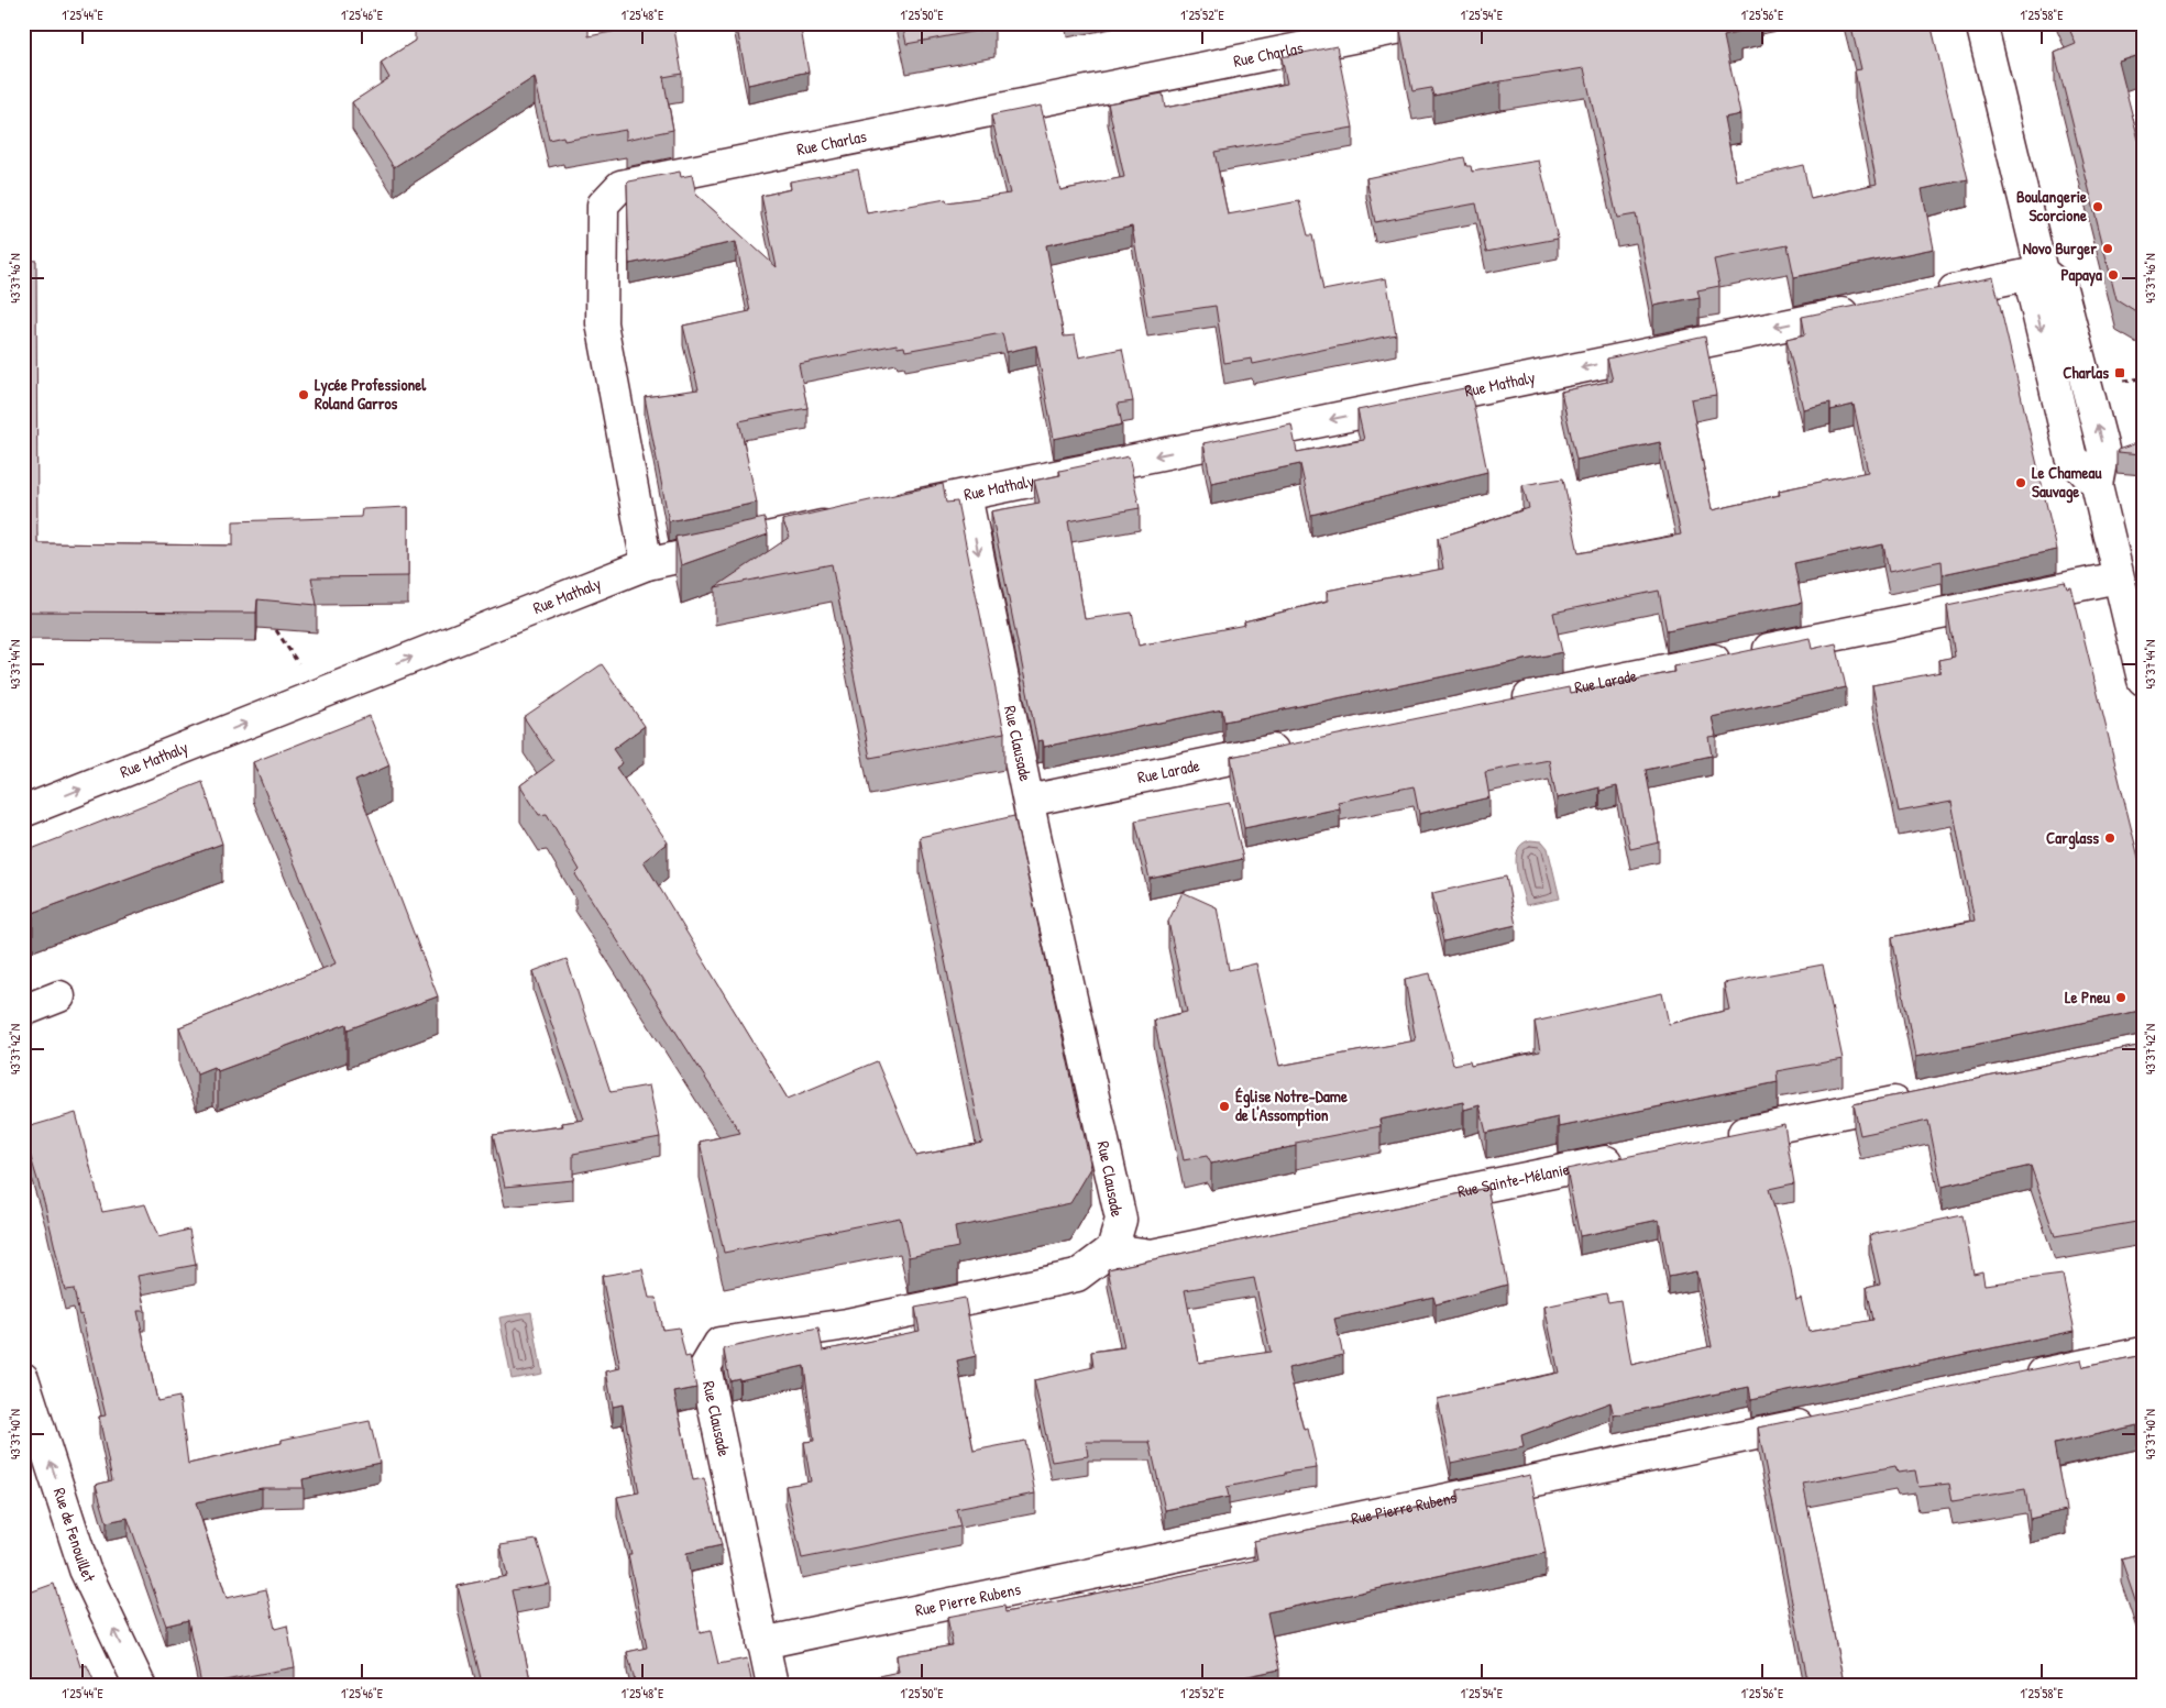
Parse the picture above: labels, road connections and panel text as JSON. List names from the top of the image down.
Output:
{
  "streets": {
    "street": [
      "Rue Charlas",
      "Rue Mathaly",
      "Rue Larade",
      "Rue Clausade",
      "Rue Sainte-Mélanie",
      "Rue Pierre Rubens",
      "Rue de Fenouillet"
    ]
  },
  "crossings": [
    ["Rue Charlas", "Rue Mathaly"],
    ["Rue Mathaly", "Rue Clausade"],
    ["Rue Larade", "Rue Clausade"],
    ["Rue Clausade", "Rue Sainte-Mélanie"],
    ["Rue Clausade", "Rue Pierre Rubens"]
  ],
  "one_way": ["Rue de Fenouillet"],
  "places": {
    "other": [
      "Boulangerie Scorcione",
      "Novo Burger",
      "Papaya",
      "Lycée Professionel Roland Garros",
      "Le Chameau Sauvage",
      "Carglass",
      "Le Pneu",
      "Église Notre-Dame de l'Assomption"
    ],
    "transit": ["Charlas"]
  },
  "coordinates": [
    "1°25'44\"E",
    "1°25'46\"E",
    "1°25'48\"E",
    "1°25'50\"E",
    "1°25'52\"E",
    "1°25'54\"E",
    "1°25'56\"E",
    "1°25'58\"E",
    "43°37'46\"N",
    "43°37'44\"N",
    "43°37'42\"N",
    "43°37'40\"N"
  ]
}
